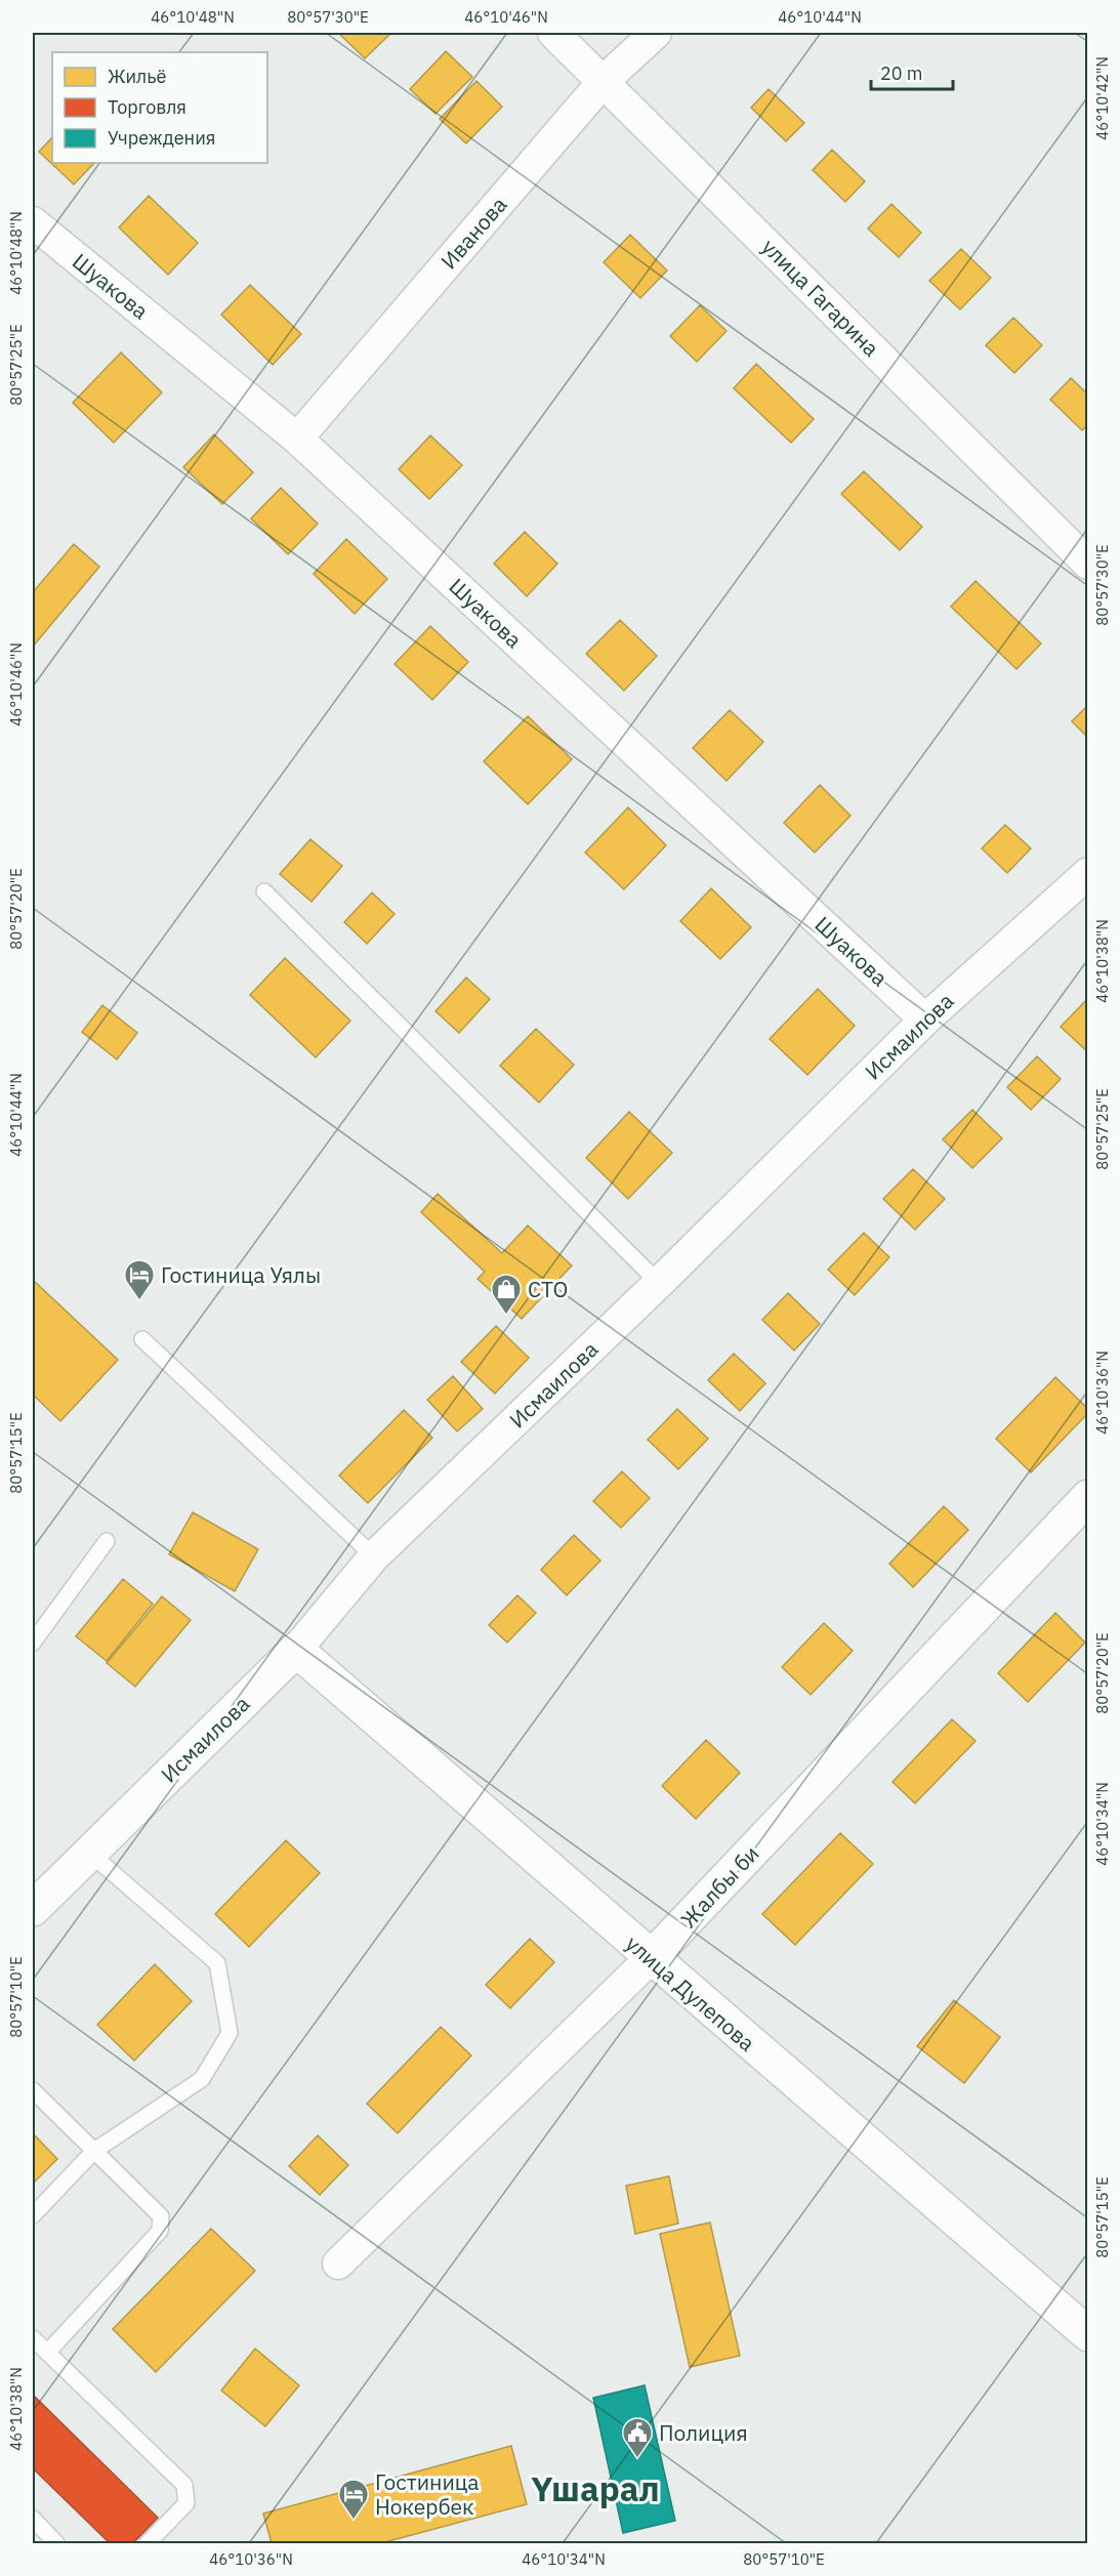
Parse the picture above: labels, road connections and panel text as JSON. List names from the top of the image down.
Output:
{
  "streets": {
    "street": [
      "Иванова",
      "Шуакова",
      "улица Гагарина",
      "Исмаилова",
      "Жалбы би",
      "улица Дулепова"
    ]
  },
  "crossings": [
    ["Иванова", "Шуакова"],
    ["Иванова", "улица Гагарина"],
    ["Шуакова", "Исмаилова"],
    ["Исмаилова", "улица Дулепова"],
    ["Жалбы би", "улица Дулепова"]
  ],
  "districts": ["Үшарал"],
  "places": {
    "hotel": ["Гостиница Уялы", "Гостиница Нокербек"],
    "shop": ["СТО"],
    "public building": ["Полиция"]
  },
  "legend": ["Жильё", "Торговля", "Учреждения"],
  "scale_bar": "20 m",
  "coordinates": [
    "46°10'48\"N",
    "80°57'30\"E",
    "46°10'46\"N",
    "46°10'44\"N",
    "46°10'42\"N",
    "80°57'25\"E",
    "80°57'20\"E",
    "46°10'38\"N",
    "46°10'36\"N",
    "80°57'15\"E",
    "46°10'34\"N",
    "80°57'10\"E"
  ]
}
